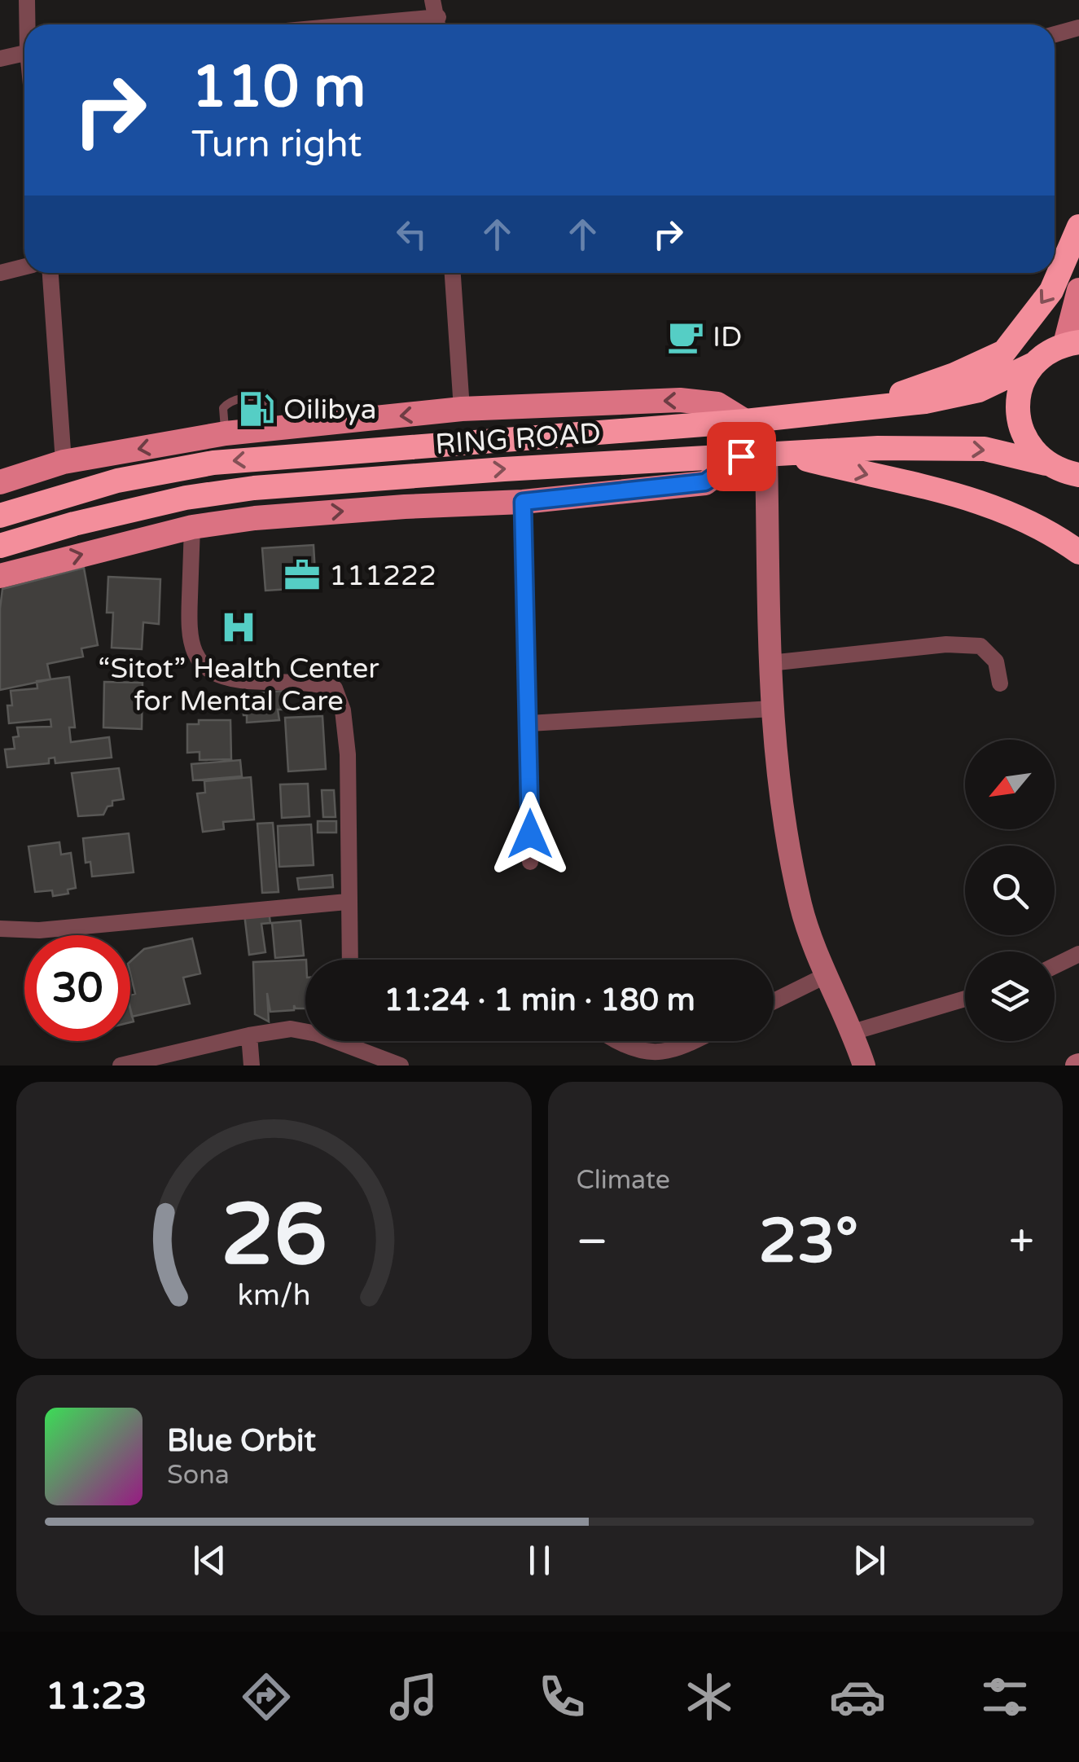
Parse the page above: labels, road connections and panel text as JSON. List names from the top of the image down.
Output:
{
  "streets": {
    "highway": ["RING ROAD"]
  },
  "places": {
    "cafe": ["ID"],
    "fuel station": ["Oilibya"],
    "office": ["111222"],
    "hospital": ["“Sitot” Health Center for Mental Care"]
  },
  "north": "bottom left",
  "page": {
    "turn": ["110 m", "Turn right"],
    "limit": "30",
    "trip": "11:24 · 1 min · 180 m",
    "tile": "Climate",
    "heat": ["−", "23°", "+"],
    "song": ["Blue Orbit", "Sona"],
    "tabs": "11:23",
    "gauge": ["26", "km/h"]
  }
}
